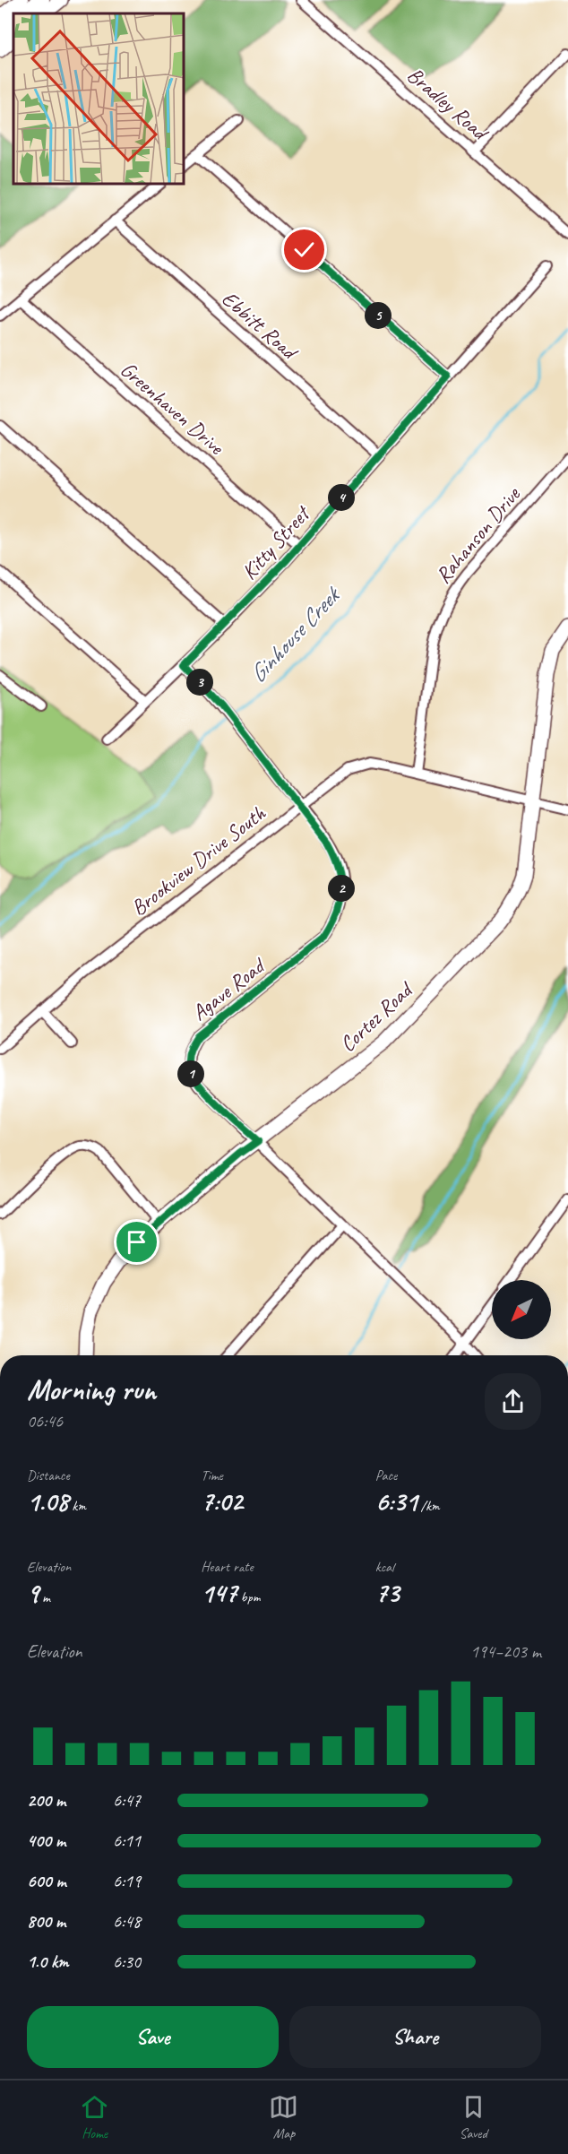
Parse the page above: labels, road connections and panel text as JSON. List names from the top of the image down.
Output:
{
  "streets": {
    "street": [
      "Bradley Road",
      "Ebbitt Road",
      "Greenhaven Drive",
      "Rahanson Drive",
      "Kitty Street",
      "Brookview Drive South",
      "Agave Road",
      "Cortez Road"
    ]
  },
  "crossings": [
    ["Ebbitt Road", "Kitty Street"],
    ["Greenhaven Drive", "Kitty Street"],
    ["Rahanson Drive", "Brookview Drive South"],
    ["Kitty Street", "Agave Road"],
    ["Brookview Drive South", "Agave Road"],
    ["Brookview Drive South", "Cortez Road"],
    ["Agave Road", "Cortez Road"]
  ],
  "water": ["Ginhouse Creek"],
  "north": "bottom left",
  "page": {
    "pins": [
      "5",
      "4",
      "3",
      "2",
      "1"
    ],
    "heading": ["Morning run", "06:46"],
    "stats": [
      ["Distance", "1.08 km"],
      ["Time", "7:02"],
      ["Pace", "6:31 /km"],
      ["Elevation", "9 m"],
      ["Heart rate", "147 bpm"],
      ["kcal", "73"]
    ],
    "chart": ["Elevation", "194–203 m"],
    "list": [
      {
        "name": "200 m",
        "note": "6:47"
      },
      {
        "name": "400 m",
        "note": "6:11"
      },
      {
        "name": "600 m",
        "note": "6:19"
      },
      {
        "name": "800 m",
        "note": "6:48"
      },
      {
        "name": "1.0 km",
        "note": "6:30"
      }
    ],
    "buttons": ["Save", "Share"],
    "tabs": ["Home", "Map", "Saved"]
  }
}
